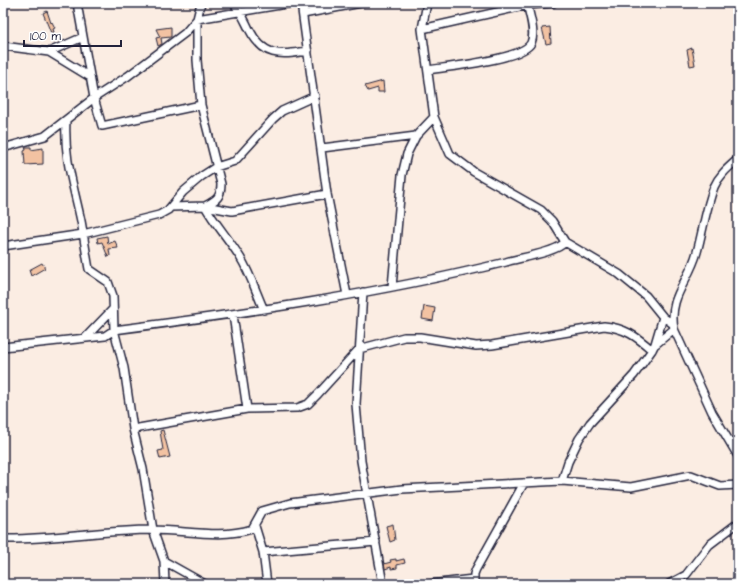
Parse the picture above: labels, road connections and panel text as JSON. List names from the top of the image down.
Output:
{
  "scale_bar": "100 m"
}
